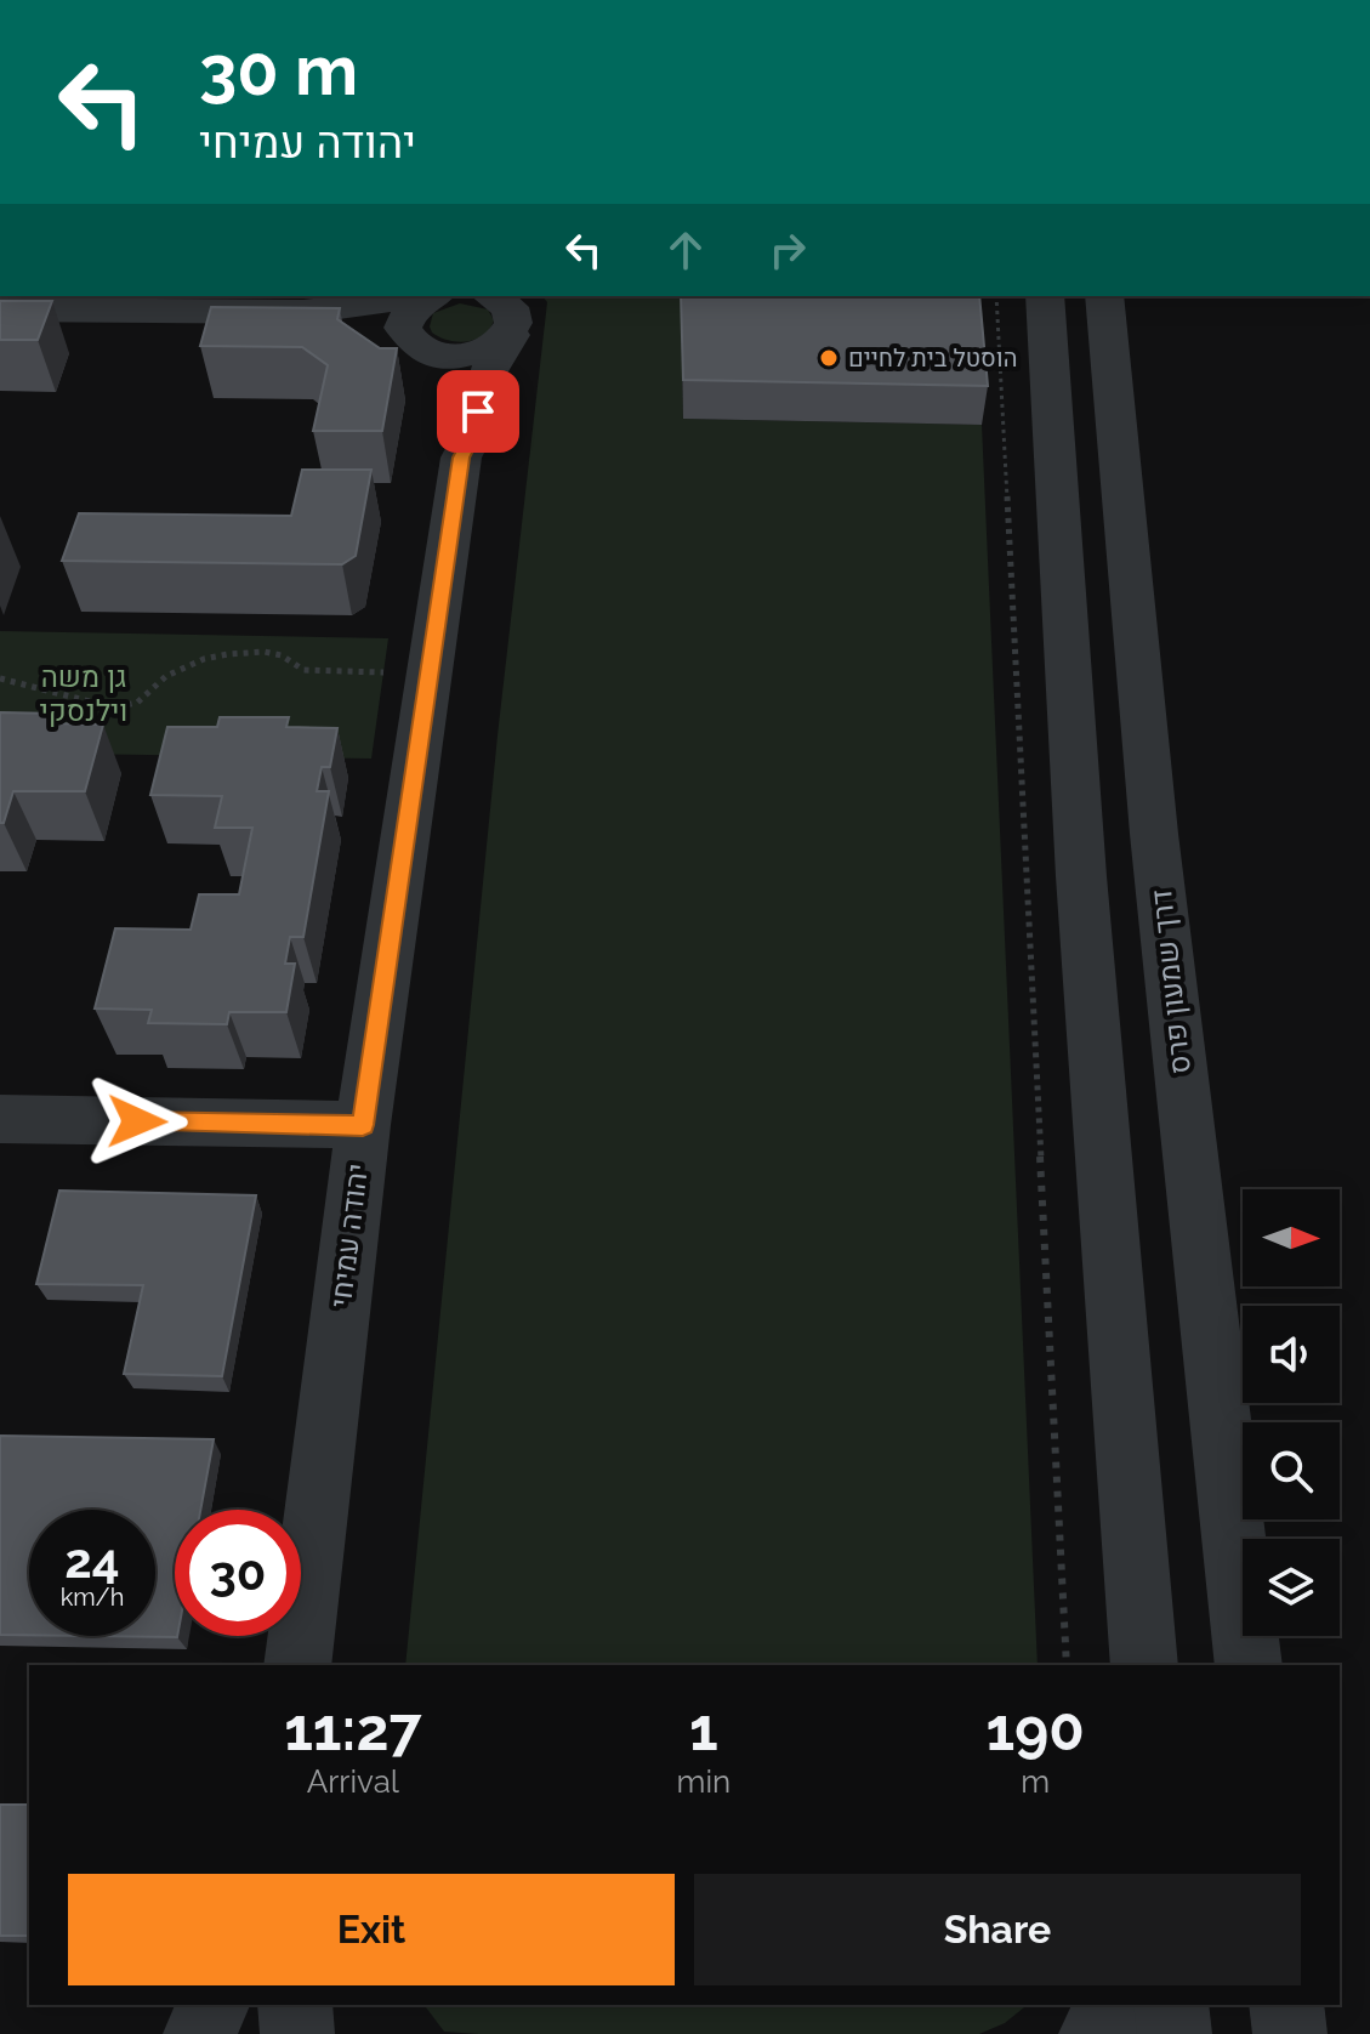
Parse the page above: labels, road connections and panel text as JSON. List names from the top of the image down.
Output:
{
  "streets": {
    "street": ["דרך שמעון פרס", "יהודה עמיחי"]
  },
  "parks": ["גן משה וילנסקי"],
  "places": ["הוסטל בית לחיים"],
  "north": "right",
  "page": {
    "turn": ["30 m", "יהודה עמיחי"],
    "speed": "24 km/h",
    "limit": "30",
    "eta": [
      "11:27",
      "Arrival",
      "1",
      "min",
      "190",
      "m"
    ],
    "buttons": ["Exit", "Share"]
  }
}
